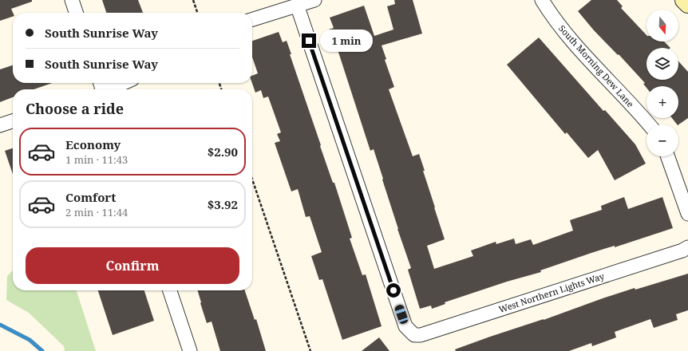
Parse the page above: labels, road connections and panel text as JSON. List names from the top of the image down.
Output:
{
  "streets": {
    "street": ["South Morning Dew Lane", "West Northern Lights Way"]
  },
  "north": "bottom",
  "page": {
    "map_buttons": ["+", "−"],
    "banner": ["South Sunrise Way", "South Sunrise Way"],
    "bubble": "1 min",
    "heading": "Choose a ride",
    "list": [
      {
        "name": "Economy",
        "note": "1 min · 11:43",
        "value": "$2.90"
      },
      {
        "name": "Comfort",
        "note": "2 min · 11:44",
        "value": "$3.92"
      }
    ],
    "buttons": "Confirm"
  }
}
